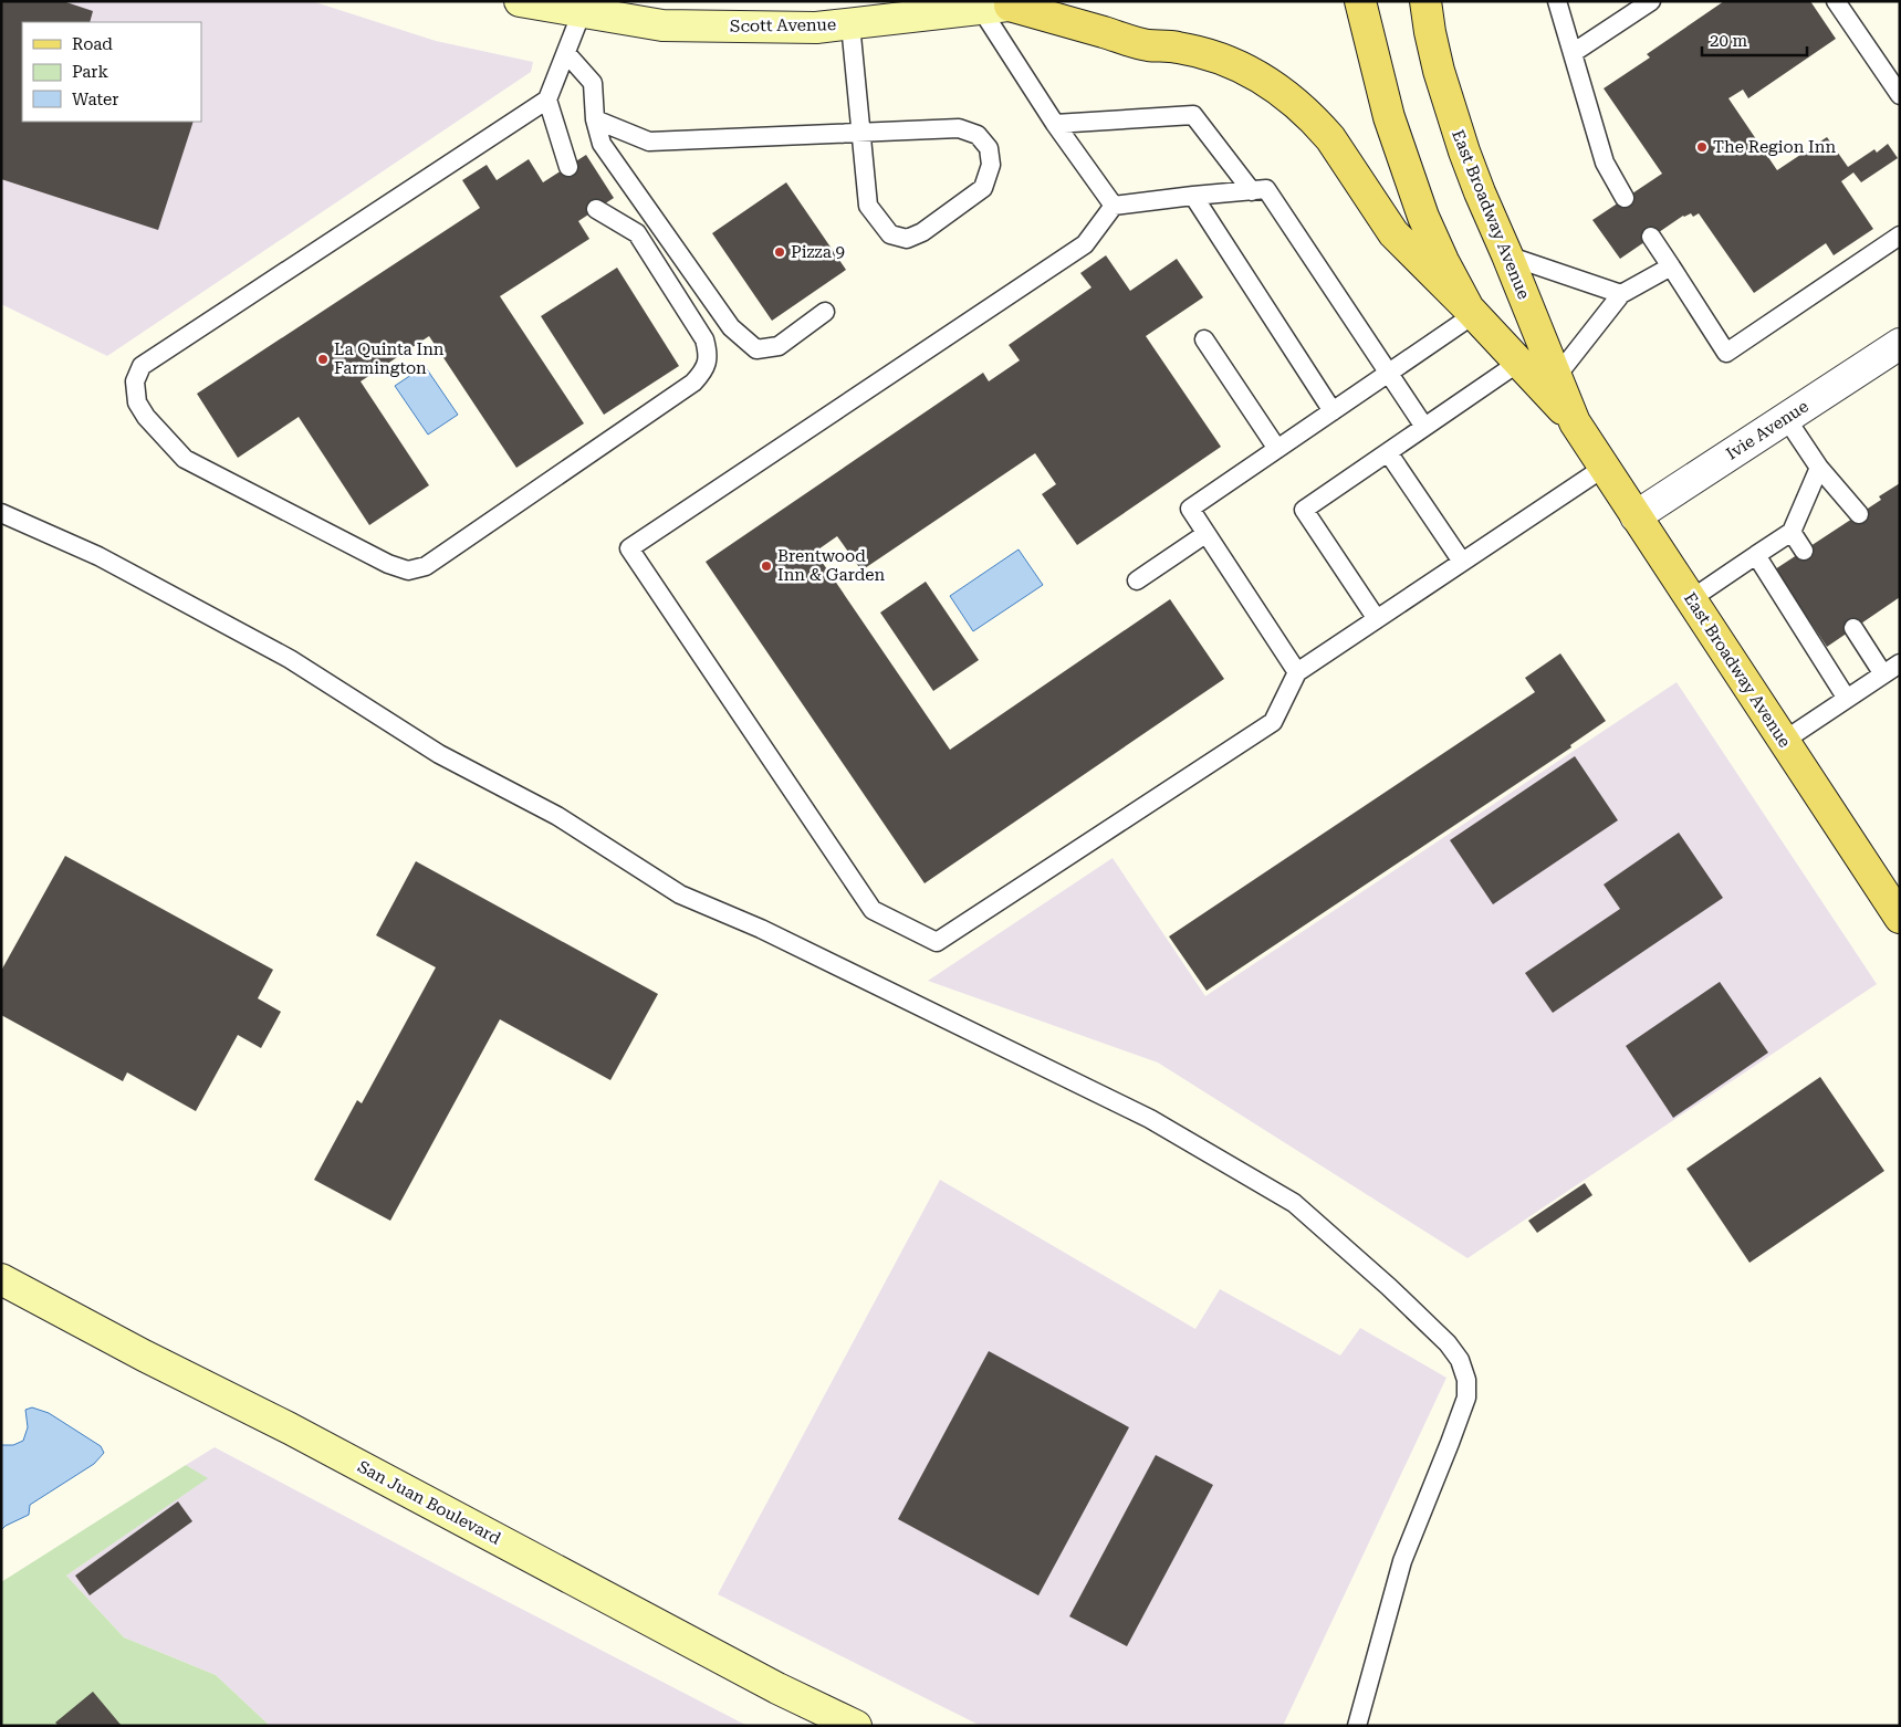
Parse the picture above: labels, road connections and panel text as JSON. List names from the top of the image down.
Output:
{
  "streets": {
    "main road": ["Scott Avenue", "East Broadway Avenue", "San Juan Boulevard"],
    "street": ["Ivie Avenue"]
  },
  "crossings": [
    ["East Broadway Avenue", "Ivie Avenue"]
  ],
  "places": [
    "The Region Inn",
    "Pizza 9",
    "La Quinta Inn Farmington",
    "Brentwood Inn & Garden"
  ],
  "legend": ["Road", "Park", "Water"],
  "scale_bar": "20 m"
}
